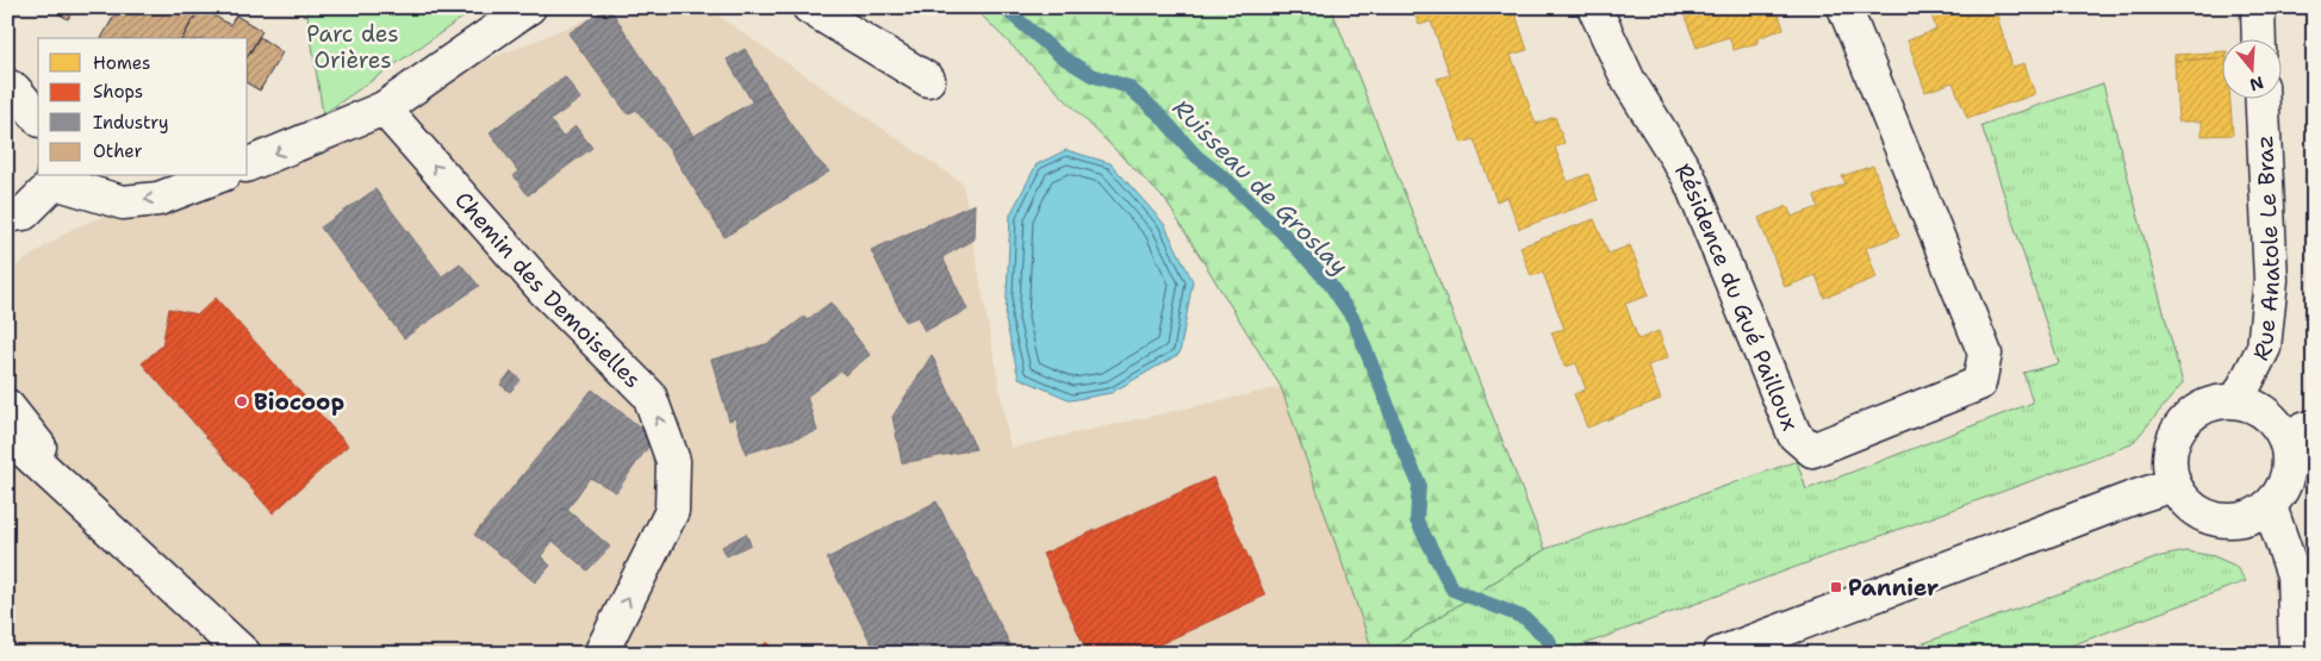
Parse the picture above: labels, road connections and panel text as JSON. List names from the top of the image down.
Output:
{
  "streets": {
    "street": ["Rue Anatole Le Braz", "Chemin des Demoiselles", "Résidence du Gué Pailloux"]
  },
  "one_way": ["Chemin des Demoiselles"],
  "water": ["Ruisseau de Groslay"],
  "parks": ["Parc des Orières"],
  "places": {
    "other": ["Biocoop"],
    "transit": ["Pannier"]
  },
  "legend": [
    "Homes",
    "Shops",
    "Industry",
    "Other"
  ],
  "north": "bottom"
}
